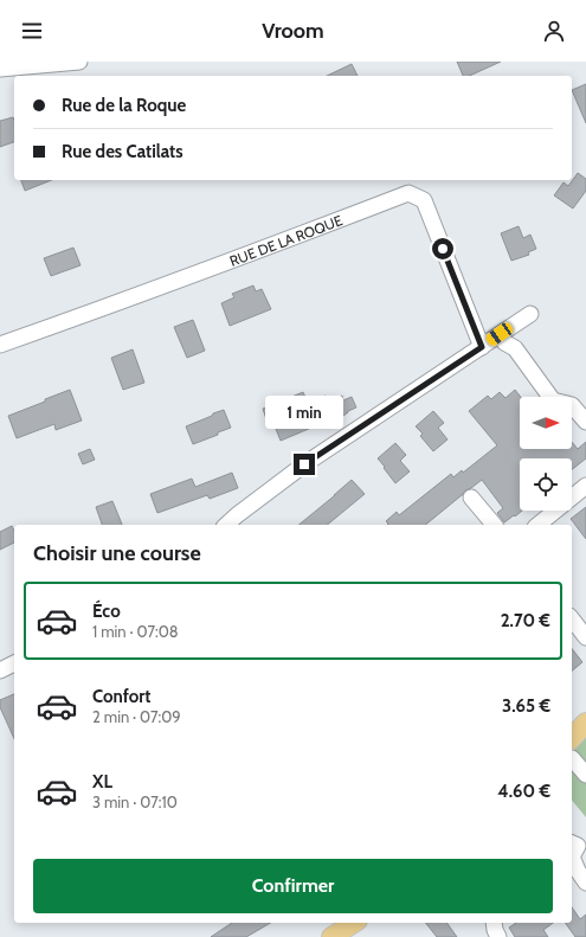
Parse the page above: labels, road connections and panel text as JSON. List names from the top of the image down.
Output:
{
  "streets": {
    "street": ["RUE DE LA ROQUE"]
  },
  "north": "right",
  "page": {
    "header": "Vroom",
    "banner": ["Rue de la Roque", "Rue des Catilats"],
    "bubble": "1 min",
    "heading": "Choisir une course",
    "list": [
      {
        "name": "Éco",
        "note": "1 min · 07:08",
        "value": "2.70 €"
      },
      {
        "name": "Confort",
        "note": "2 min · 07:09",
        "value": "3.65 €"
      },
      {
        "name": "XL",
        "note": "3 min · 07:10",
        "value": "4.60 €"
      }
    ],
    "buttons": "Confirmer"
  }
}
